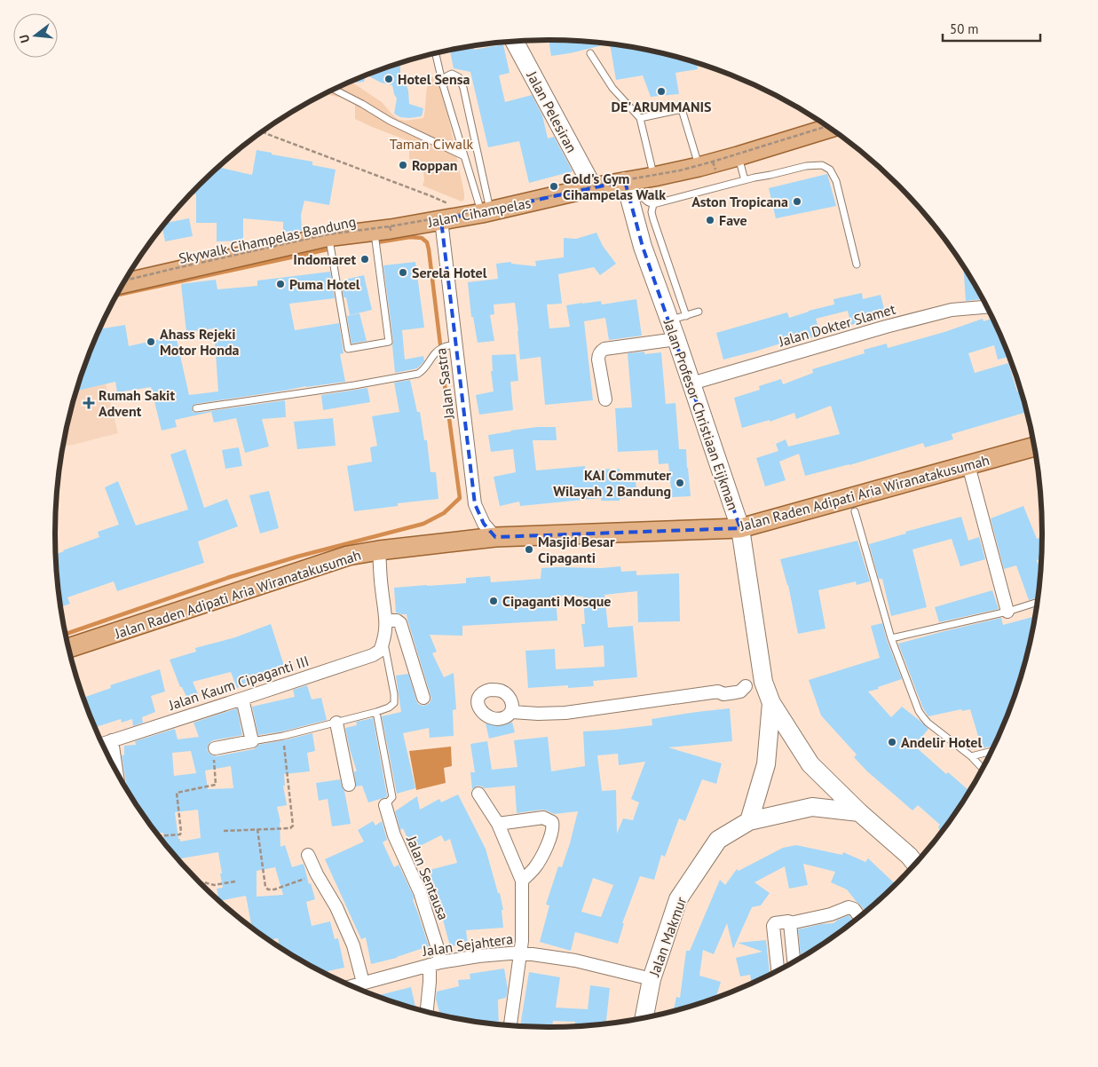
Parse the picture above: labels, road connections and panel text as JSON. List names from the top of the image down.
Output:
{
  "streets": {
    "main road": [
      "Jalan Pelesiran",
      "Jalan Cihampelas",
      "Jalan Profesor Christiaan Eijkman",
      "Jalan Raden Adipati Aria Wiranatakusumah",
      "Jalan Makmur"
    ],
    "street": [
      "Jalan Dokter Slamet",
      "Jalan Sastra",
      "Jalan Kaum Cipaganti III",
      "Jalan Sentausa",
      "Jalan Sejahtera"
    ],
    "path": ["Skywalk Cihampelas Bandung"]
  },
  "crossings": [
    ["Jalan Pelesiran", "Jalan Cihampelas"],
    ["Jalan Cihampelas", "Skywalk Cihampelas Bandung"],
    ["Jalan Cihampelas", "Jalan Sastra"],
    ["Jalan Cihampelas", "Jalan Profesor Christiaan Eijkman"],
    ["Jalan Dokter Slamet", "Jalan Profesor Christiaan Eijkman"],
    ["Jalan Sastra", "Jalan Raden Adipati Aria Wiranatakusumah"],
    ["Jalan Profesor Christiaan Eijkman", "Jalan Raden Adipati Aria Wiranatakusumah"],
    ["Jalan Profesor Christiaan Eijkman", "Jalan Makmur"],
    ["Jalan Sentausa", "Jalan Sejahtera"],
    ["Jalan Makmur", "Jalan Sejahtera"]
  ],
  "parks": ["Taman Ciwalk"],
  "places": {
    "other": [
      "Hotel Sensa",
      "DE' ARUMMANIS",
      "Roppan",
      "Gold's Gym Cihampelas Walk",
      "Aston Tropicana",
      "Fave",
      "Indomaret",
      "Serela Hotel",
      "Puma Hotel",
      "Ahass Rejeki Motor Honda",
      "KAI Commuter Wilayah 2 Bandung",
      "Masjid Besar Cipaganti",
      "Cipaganti Mosque",
      "Andelir Hotel"
    ],
    "health": ["Rumah Sakit Advent"]
  },
  "scale_bar": "50 m",
  "north": "left"
}
